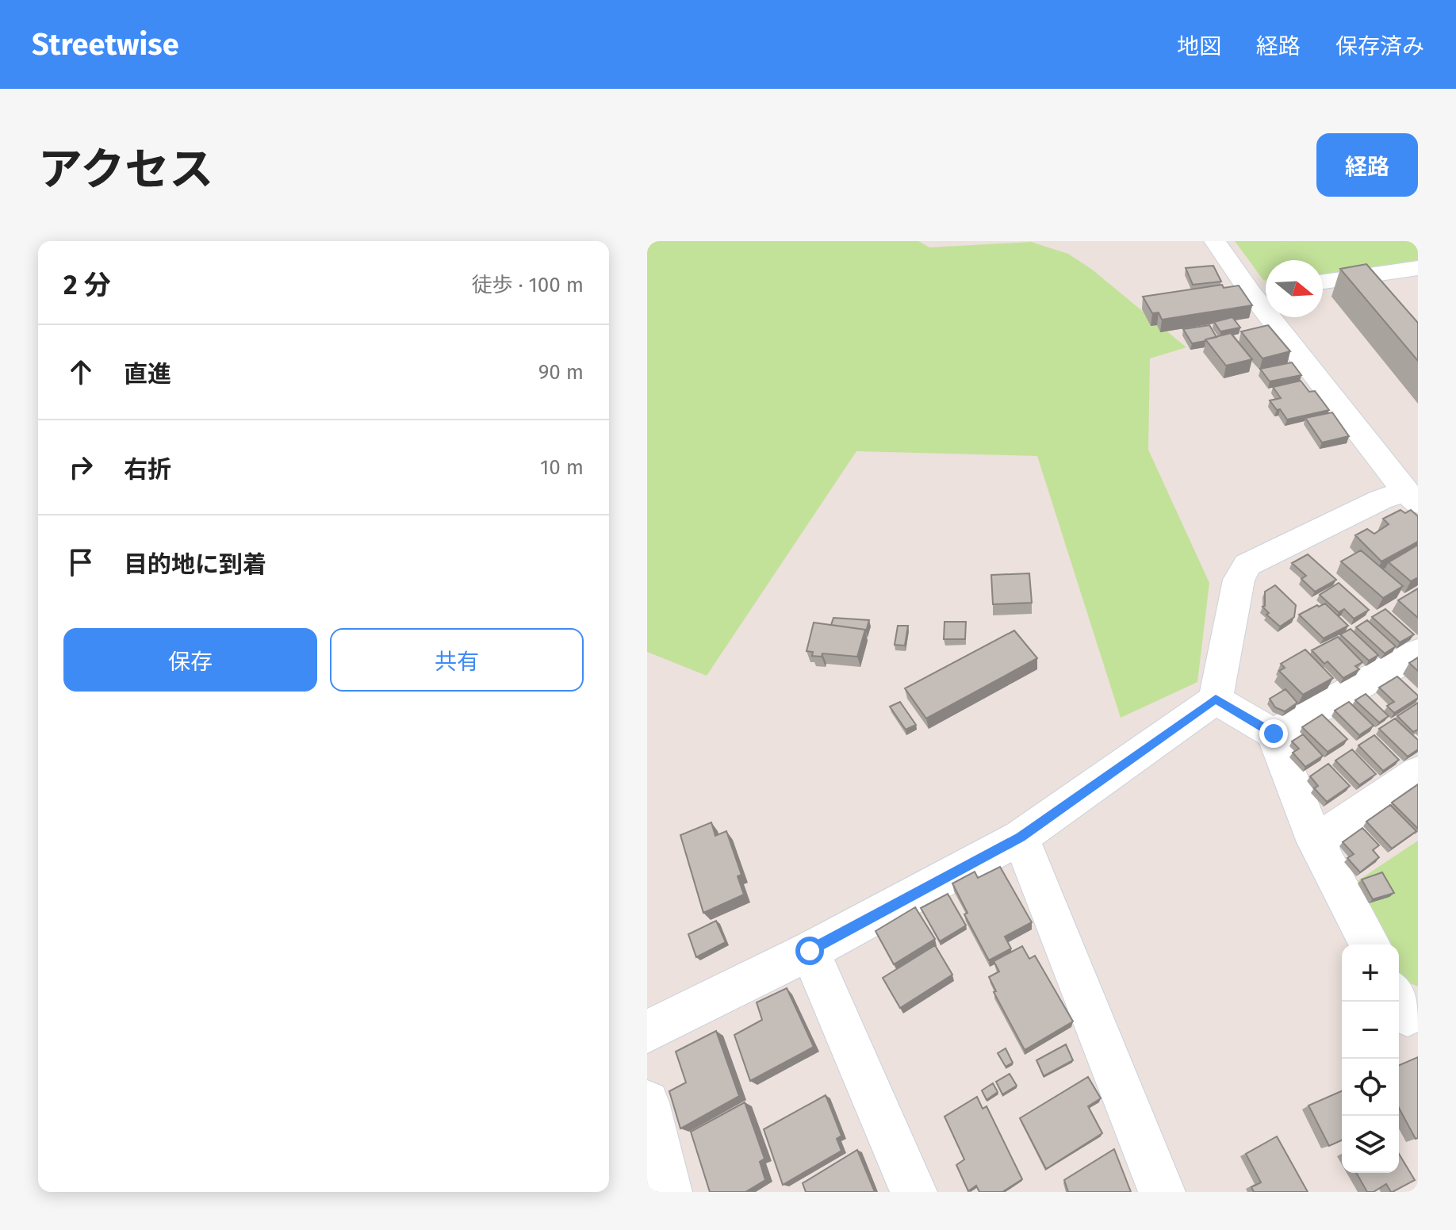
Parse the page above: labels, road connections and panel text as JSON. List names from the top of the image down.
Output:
{
  "north": "right",
  "page": {
    "header": "Streetwise",
    "nav": ["地図", "経路", "保存済み"],
    "title": "アクセス",
    "buttons": [
      "経路",
      ["保存", "共有"]
    ],
    "heading": ["2 分", "徒歩 · 100 m"],
    "list": [
      ["直進", "90 m"],
      ["右折", "10 m"],
      "目的地に到着"
    ],
    "map_buttons": ["+", "−"]
  }
}
